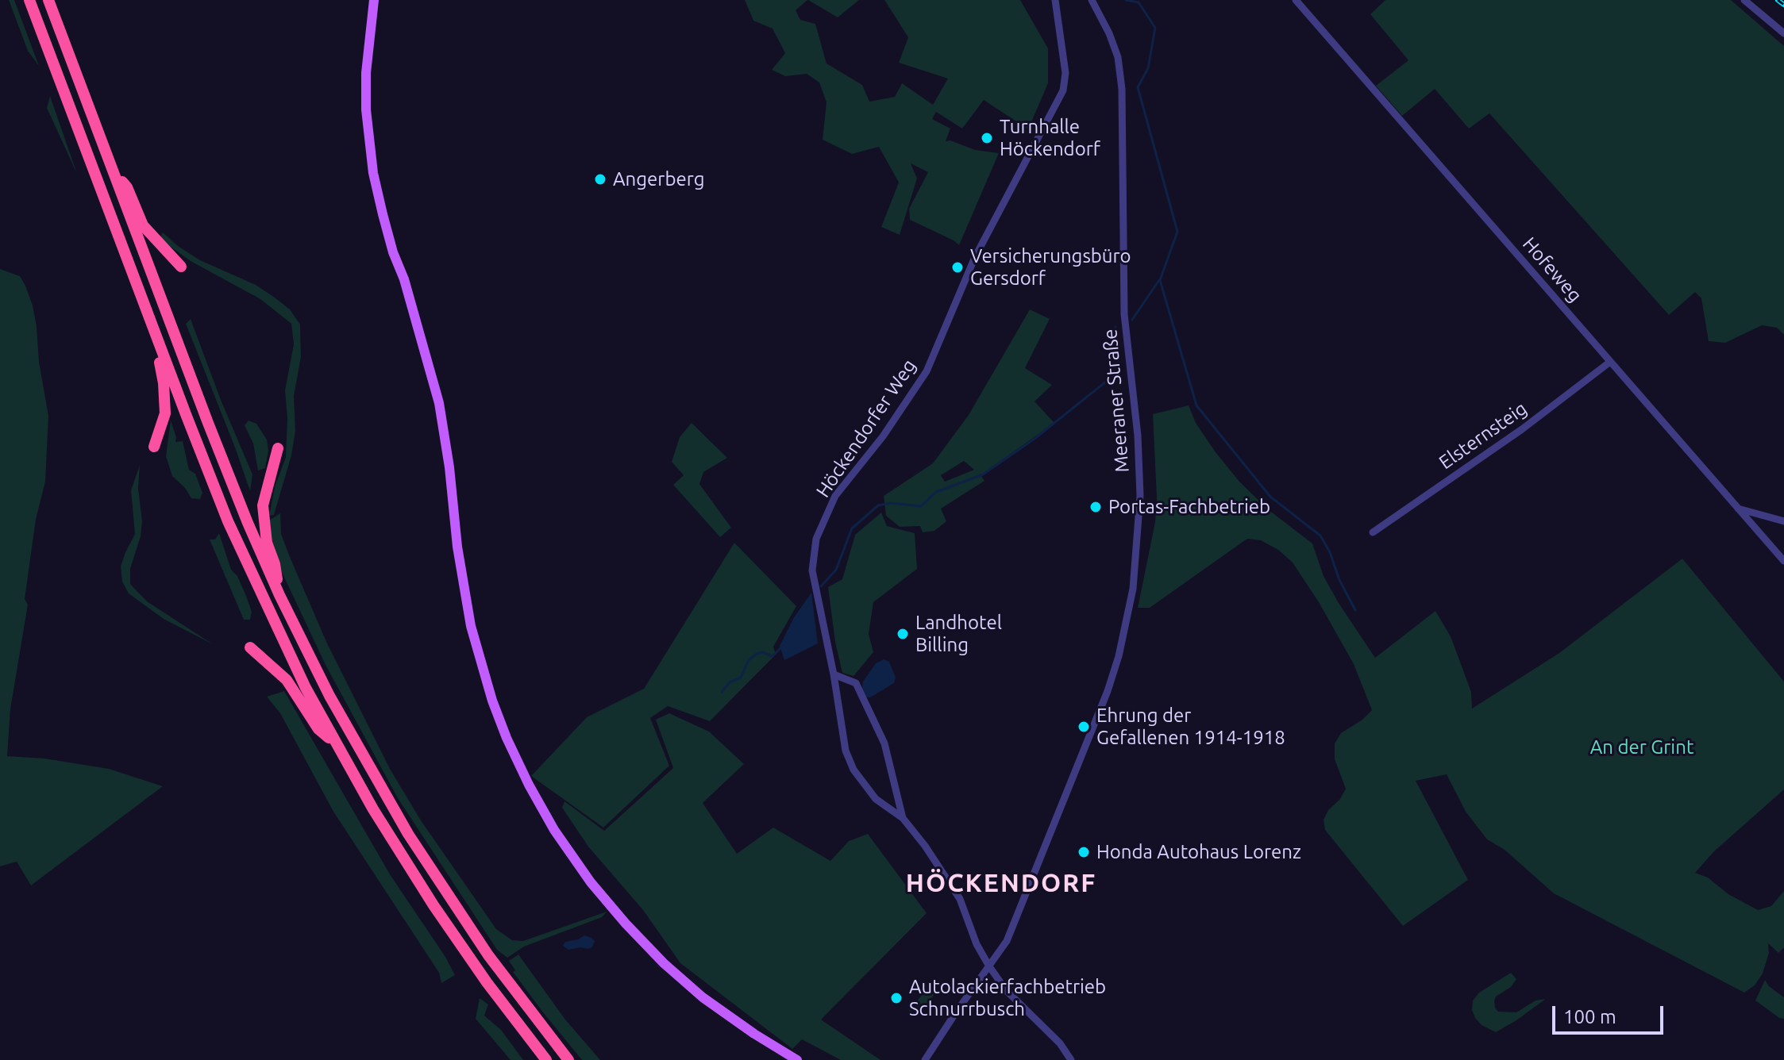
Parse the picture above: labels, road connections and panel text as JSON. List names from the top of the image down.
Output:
{
  "streets": {
    "street": [
      "Hofeweg",
      "Meeraner Straße",
      "Höckendorfer Weg",
      "Elsternsteig"
    ]
  },
  "crossings": [
    ["Hofeweg", "Elsternsteig"],
    ["Meeraner Straße", "Höckendorfer Weg"]
  ],
  "districts": ["HÖCKENDORF"],
  "parks": ["An der Grint"],
  "places": [
    "Turnhalle Höckendorf",
    "Angerberg",
    "Versicherungsbüro Gersdorf",
    "Portas-Fachbetrieb",
    "Landhotel Billing",
    "Ehrung der Gefallenen 1914-1918",
    "Honda Autohaus Lorenz",
    "Autolackierfachbetrieb Schnurrbusch"
  ],
  "scale_bar": "100 m"
}
